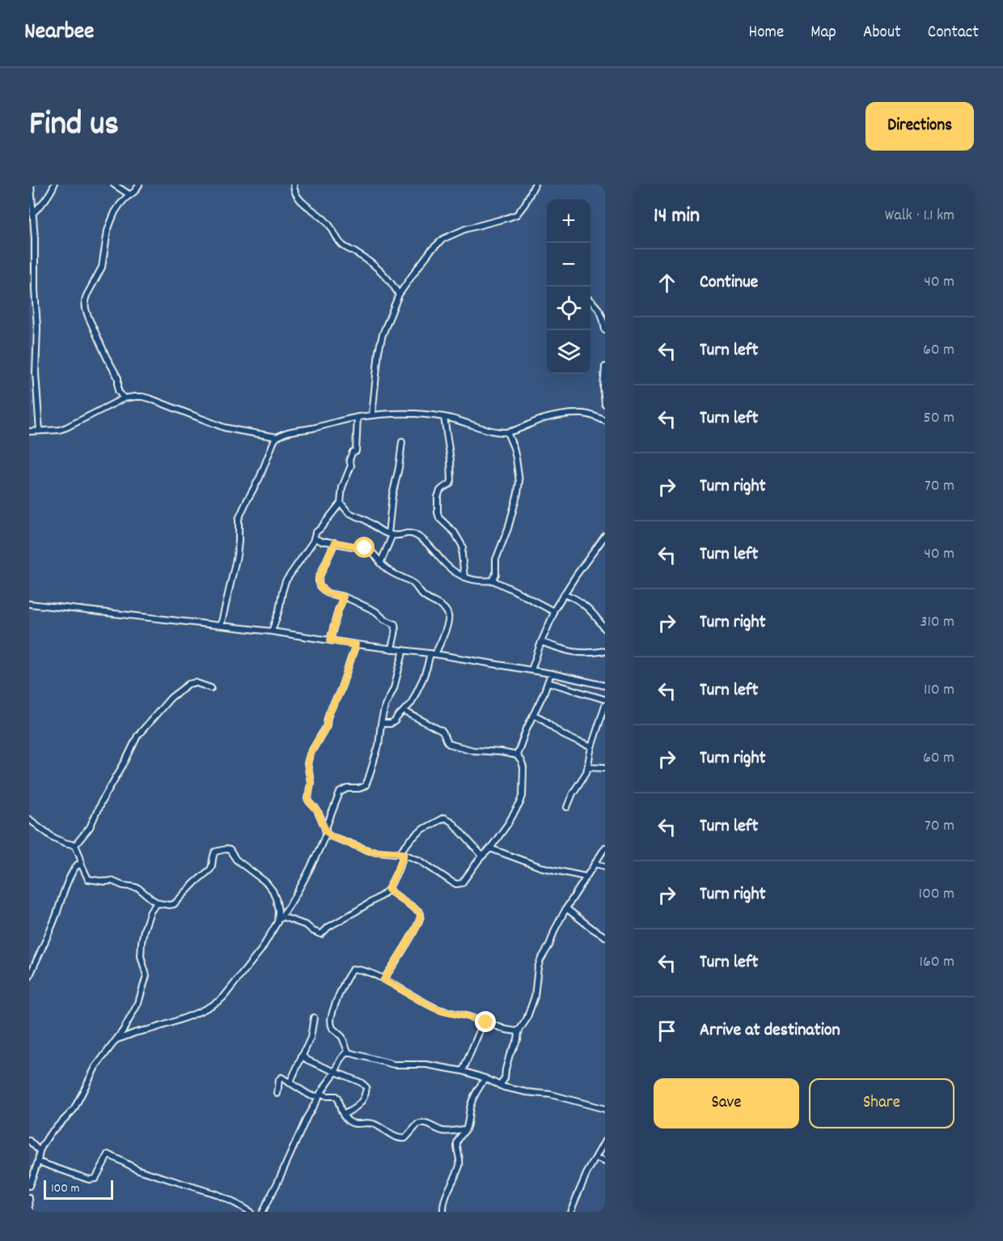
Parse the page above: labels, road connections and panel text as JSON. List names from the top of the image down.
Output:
{
  "scale_bar": "100 m",
  "page": {
    "header": "Nearbee",
    "nav": [
      "Home",
      "Map",
      "About",
      "Contact"
    ],
    "title": "Find us",
    "buttons": [
      "Directions",
      ["Save", "Share"]
    ],
    "heading": ["14 min", "Walk · 1.1 km"],
    "map_buttons": ["+", "−"],
    "list": [
      ["Continue", "40 m"],
      ["Turn left", "60 m"],
      ["Turn left", "50 m"],
      ["Turn right", "70 m"],
      ["Turn left", "40 m"],
      ["Turn right", "310 m"],
      ["Turn left", "110 m"],
      ["Turn right", "60 m"],
      ["Turn left", "70 m"],
      ["Turn right", "100 m"],
      ["Turn left", "160 m"],
      "Arrive at destination"
    ],
    "scale": "100 m"
  }
}
